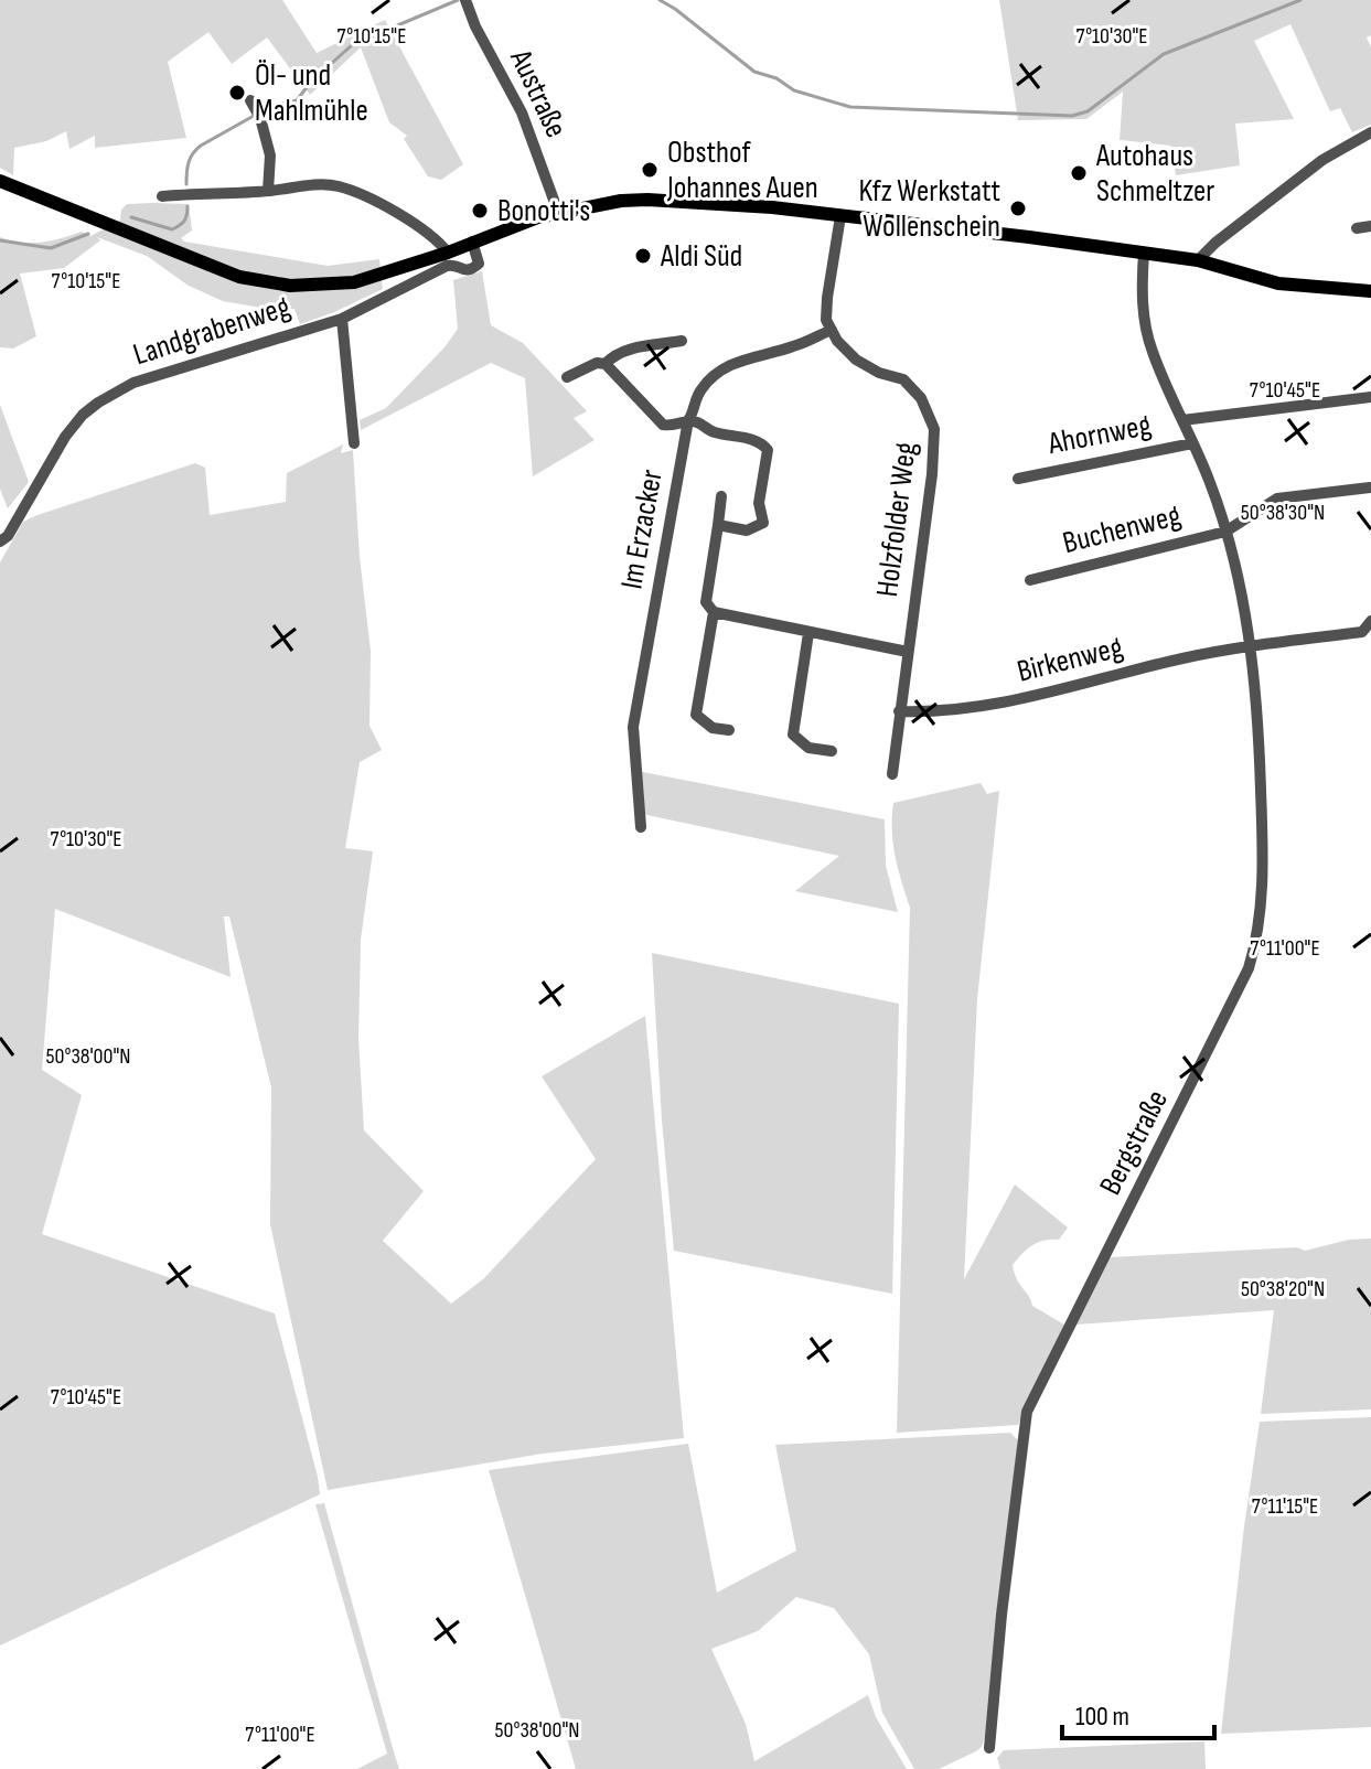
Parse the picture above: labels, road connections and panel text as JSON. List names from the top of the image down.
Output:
{
  "streets": {
    "street": [
      "Austraße",
      "Landgrabenweg",
      "Ahornweg",
      "Holzfolder Weg",
      "Im Erzacker",
      "Buchenweg",
      "Birkenweg",
      "Bergstraße"
    ]
  },
  "crossings": [
    ["Ahornweg", "Bergstraße"],
    ["Holzfolder Weg", "Im Erzacker"],
    ["Holzfolder Weg", "Birkenweg"],
    ["Buchenweg", "Bergstraße"],
    ["Birkenweg", "Bergstraße"]
  ],
  "places": [
    "Öl- und Mahlmühle",
    "Obsthof Johannes Auen",
    "Autohaus Schmeltzer",
    "Kfz Werkstatt Wollenschein",
    "Bonotti's",
    "Aldi Süd"
  ],
  "scale_bar": "100 m",
  "coordinates": [
    "7°10'15\"E",
    "7°10'30\"E",
    "7°10'45\"E",
    "50°38'30\"N",
    "7°11'00\"E",
    "50°38'00\"N",
    "50°38'20\"N",
    "7°11'15\"E"
  ]
}
